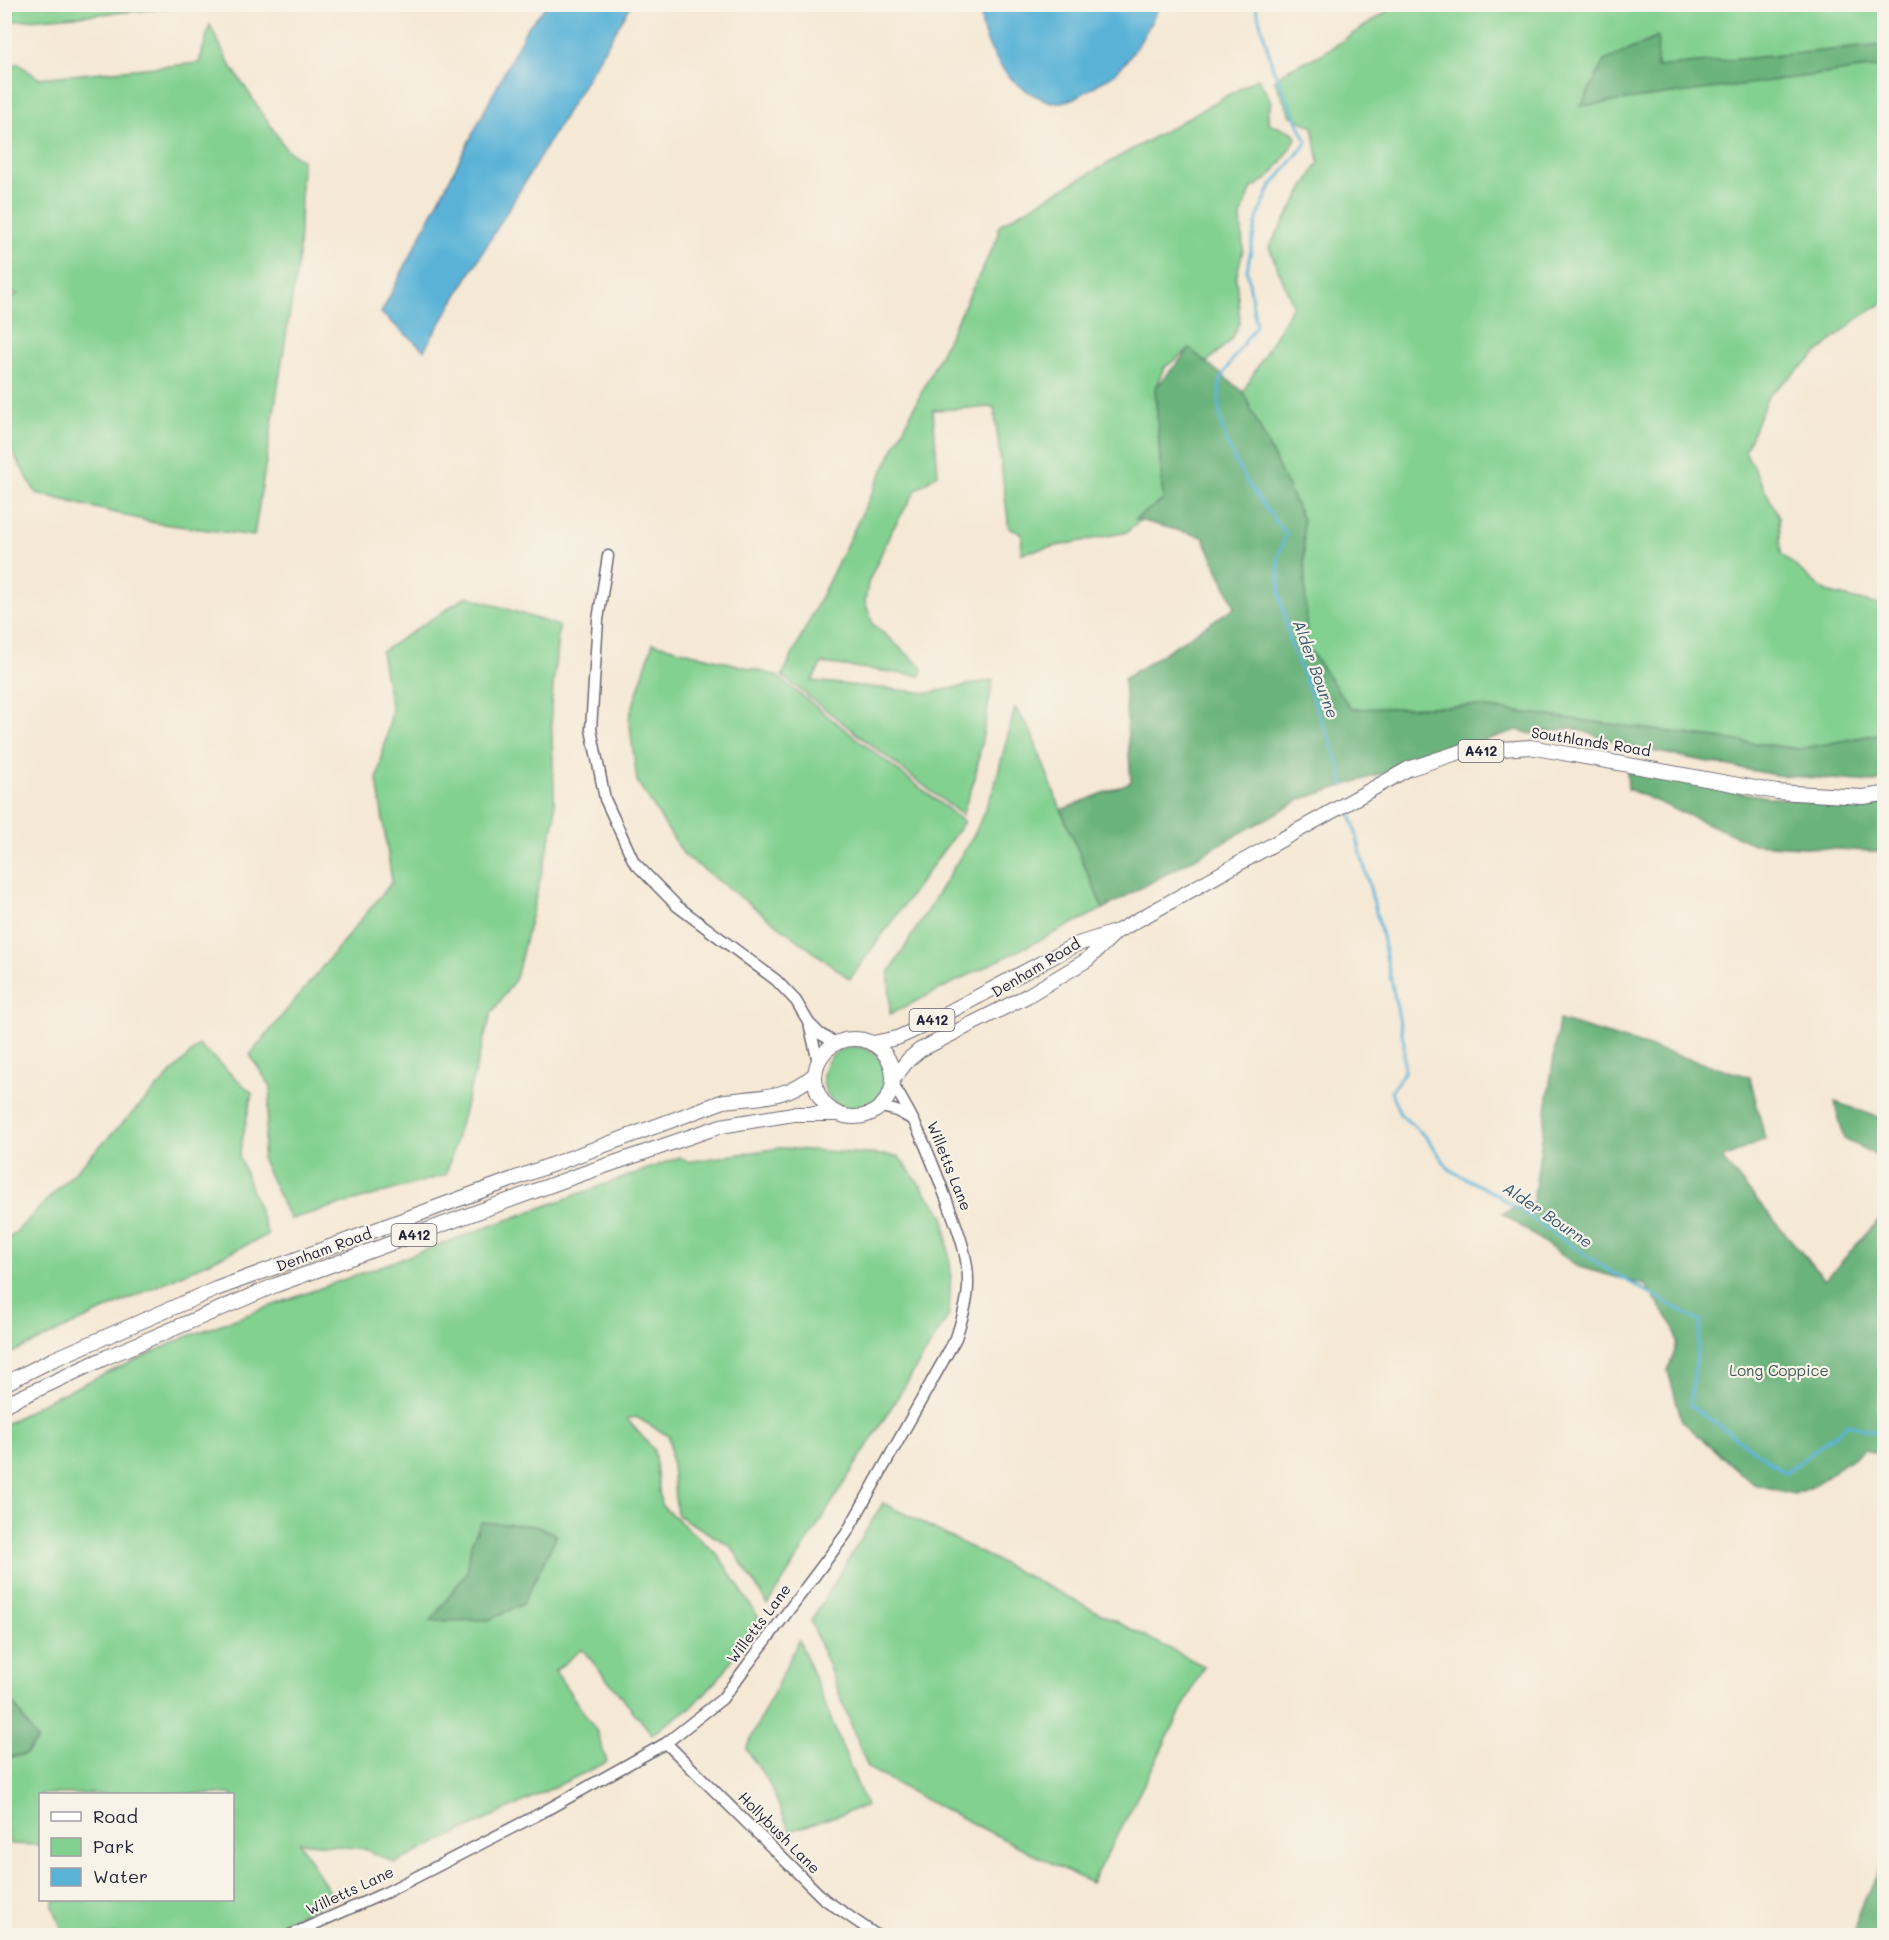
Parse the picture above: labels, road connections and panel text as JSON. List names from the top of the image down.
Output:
{
  "streets": {
    "main road": ["Southlands Road", "A412", "Denham Road"],
    "street": ["Willetts Lane", "Hollybush Lane"]
  },
  "crossings": [
    ["Southlands Road", "Denham Road"],
    ["Denham Road", "Willetts Lane"],
    ["Willetts Lane", "Hollybush Lane"]
  ],
  "water": ["Alder Bourne"],
  "parks": ["Long Coppice"],
  "legend": ["Road", "Park", "Water"]
}
